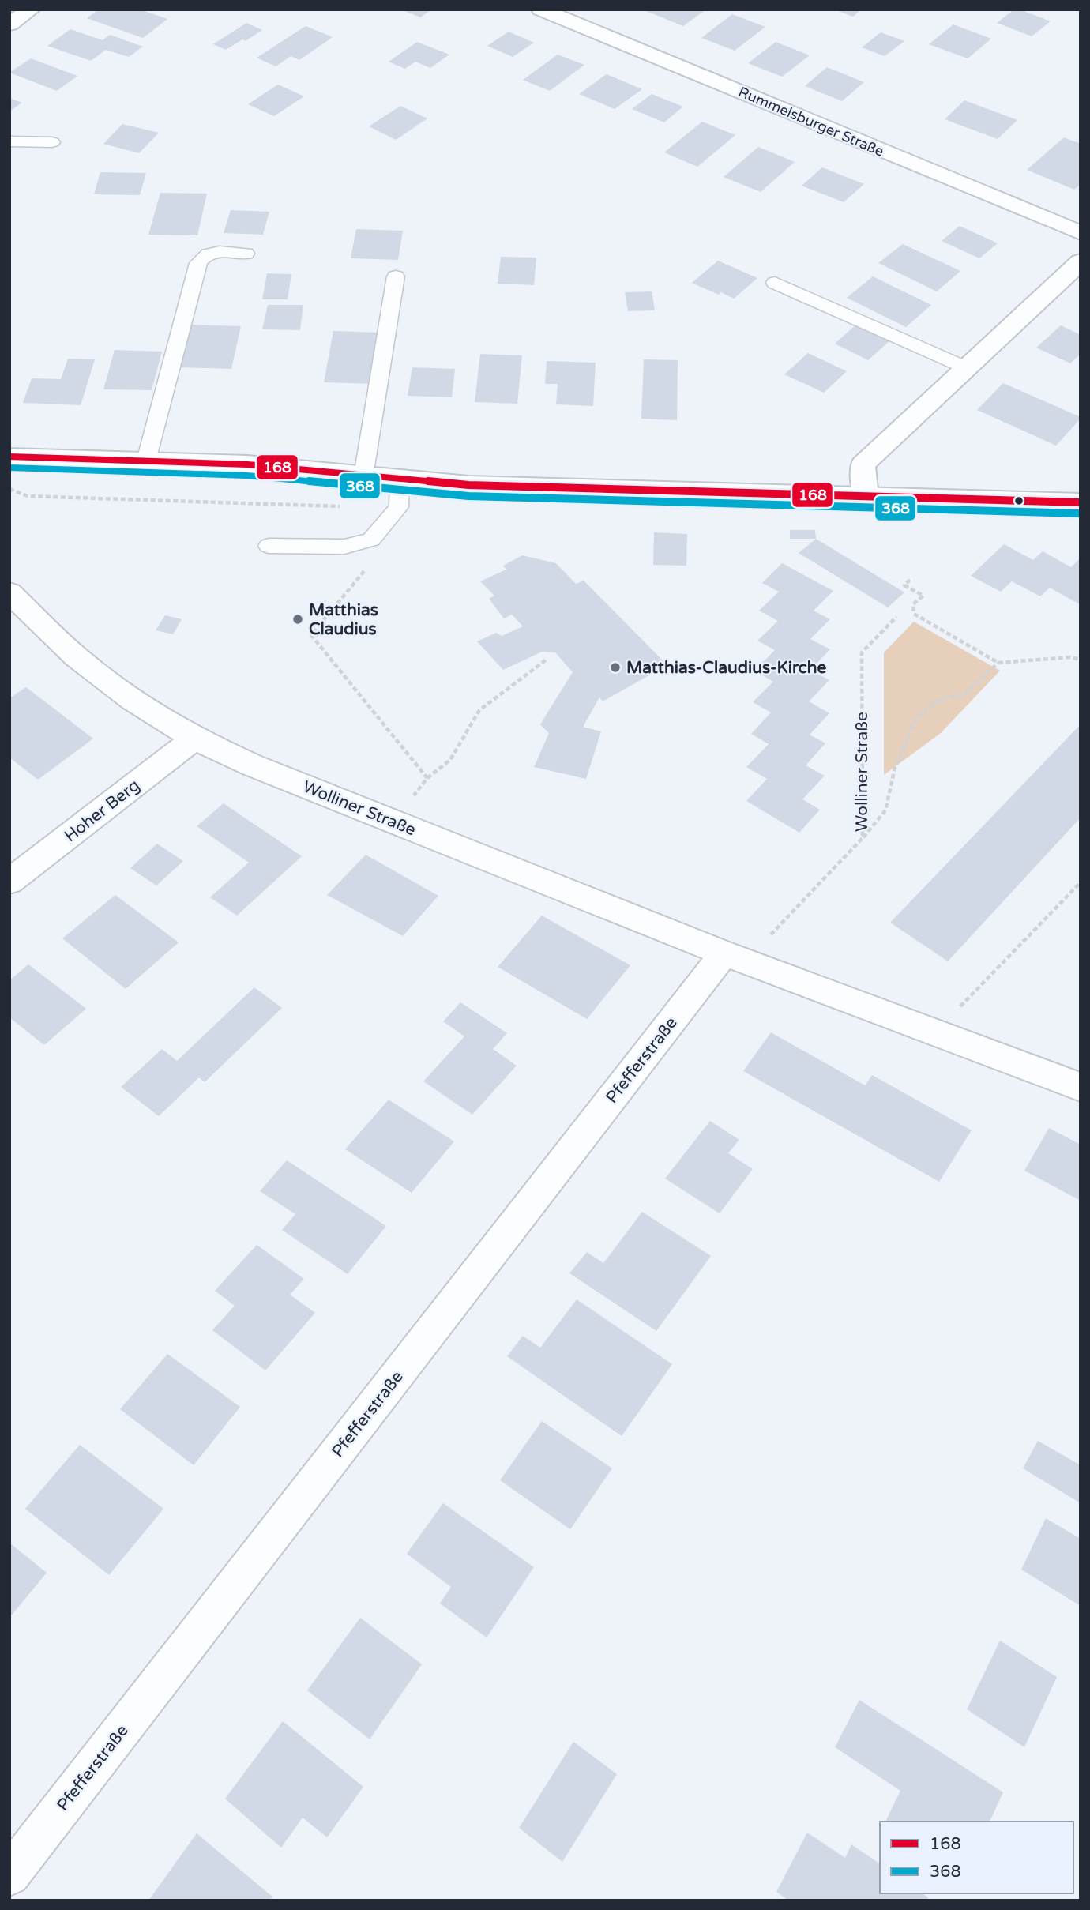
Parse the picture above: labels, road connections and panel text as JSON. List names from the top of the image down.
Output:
{
  "streets": {
    "street": [
      "Rummelsburger Straße",
      "Wolliner Straße",
      "Hoher Berg",
      "Pfefferstraße"
    ]
  },
  "crossings": [
    ["Wolliner Straße", "Hoher Berg"],
    ["Wolliner Straße", "Pfefferstraße"]
  ],
  "places": ["Matthias Claudius", "Matthias-Claudius-Kirche"],
  "lines": ["transit line 168", "transit line 368"],
  "legend": ["168", "368"]
}
